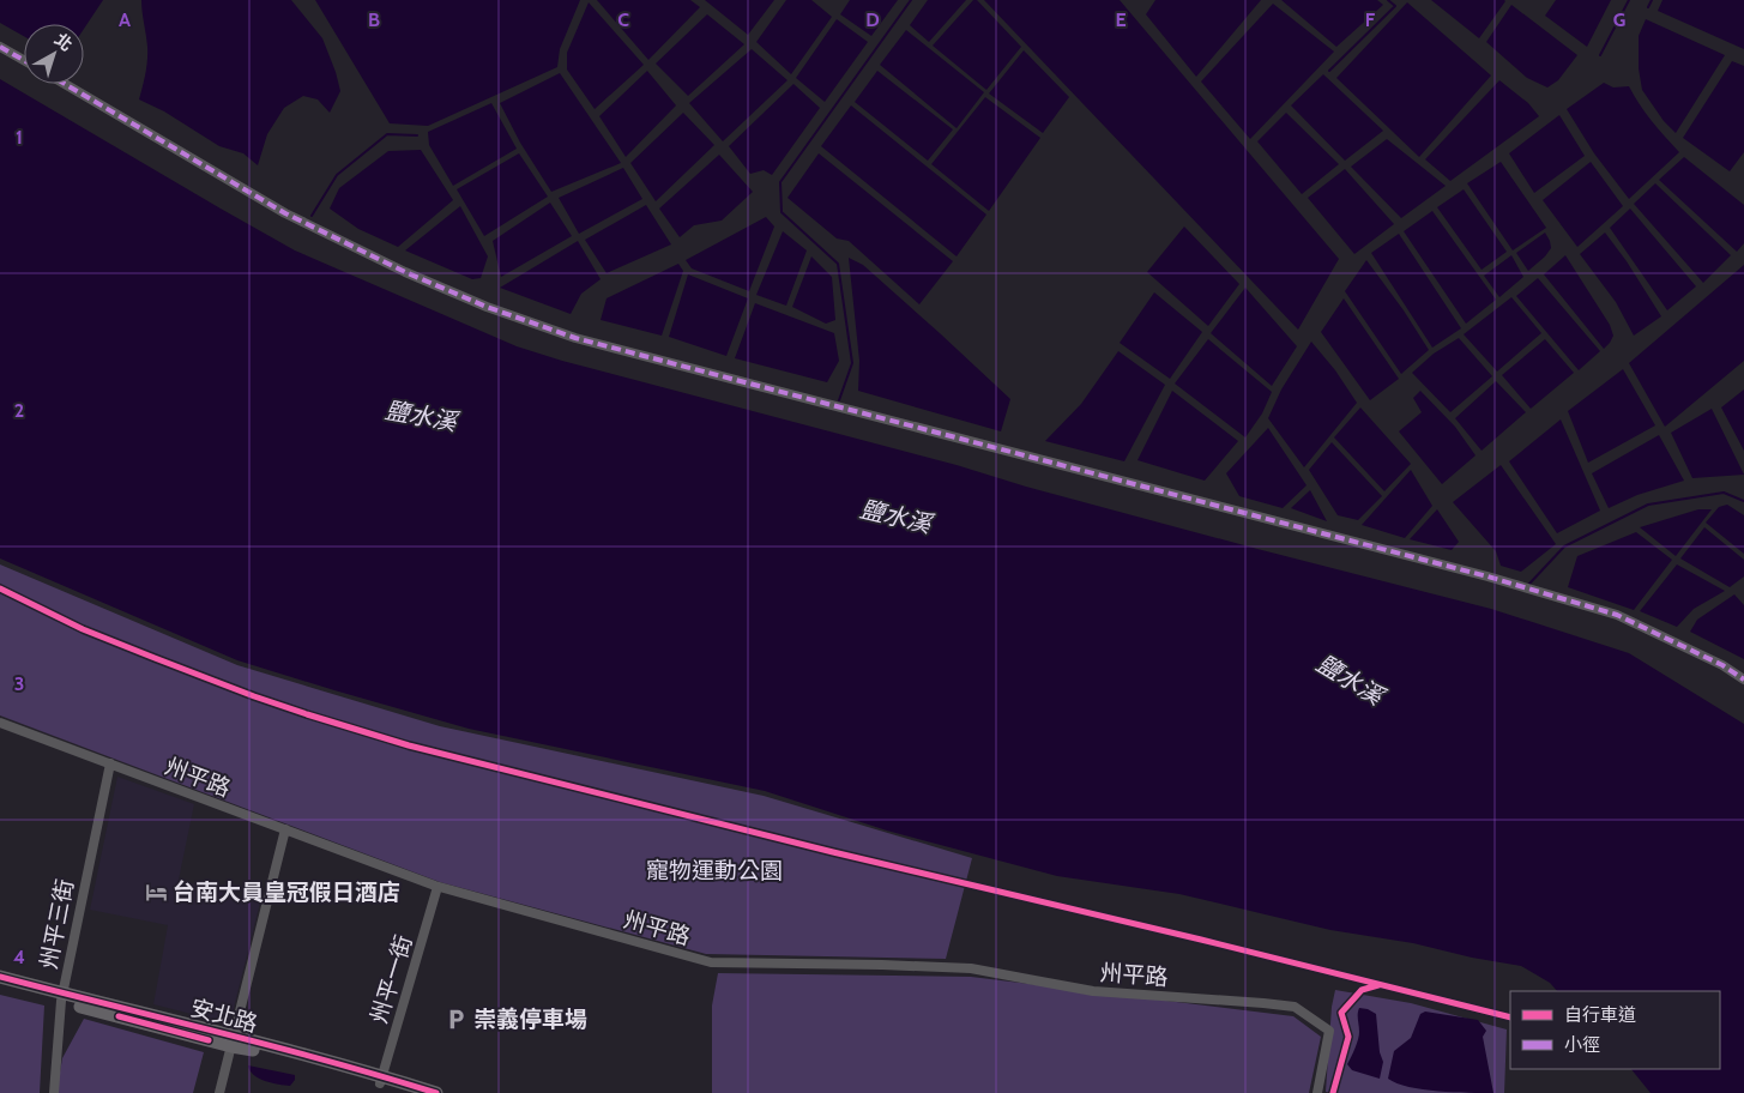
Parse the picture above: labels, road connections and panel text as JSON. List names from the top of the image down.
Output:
{
  "streets": {
    "street": [
      "州平路",
      "州平三街",
      "州平一街",
      "安北路"
    ]
  },
  "crossings": [
    ["州平路", "州平三街"],
    ["州平路", "州平一街"],
    ["州平三街", "安北路"],
    ["州平一街", "安北路"]
  ],
  "water": ["鹽水溪"],
  "parks": ["寵物運動公園"],
  "places": {
    "hotel": ["台南大員皇冠假日酒店"],
    "parking": ["崇義停車場"]
  },
  "legend": ["自行車道", "小徑"],
  "north": "top right",
  "grid": {
    "columns": [
      "A",
      "B",
      "C",
      "D",
      "E",
      "F",
      "G"
    ],
    "rows": [
      "1",
      "2",
      "3",
      "4"
    ]
  }
}
